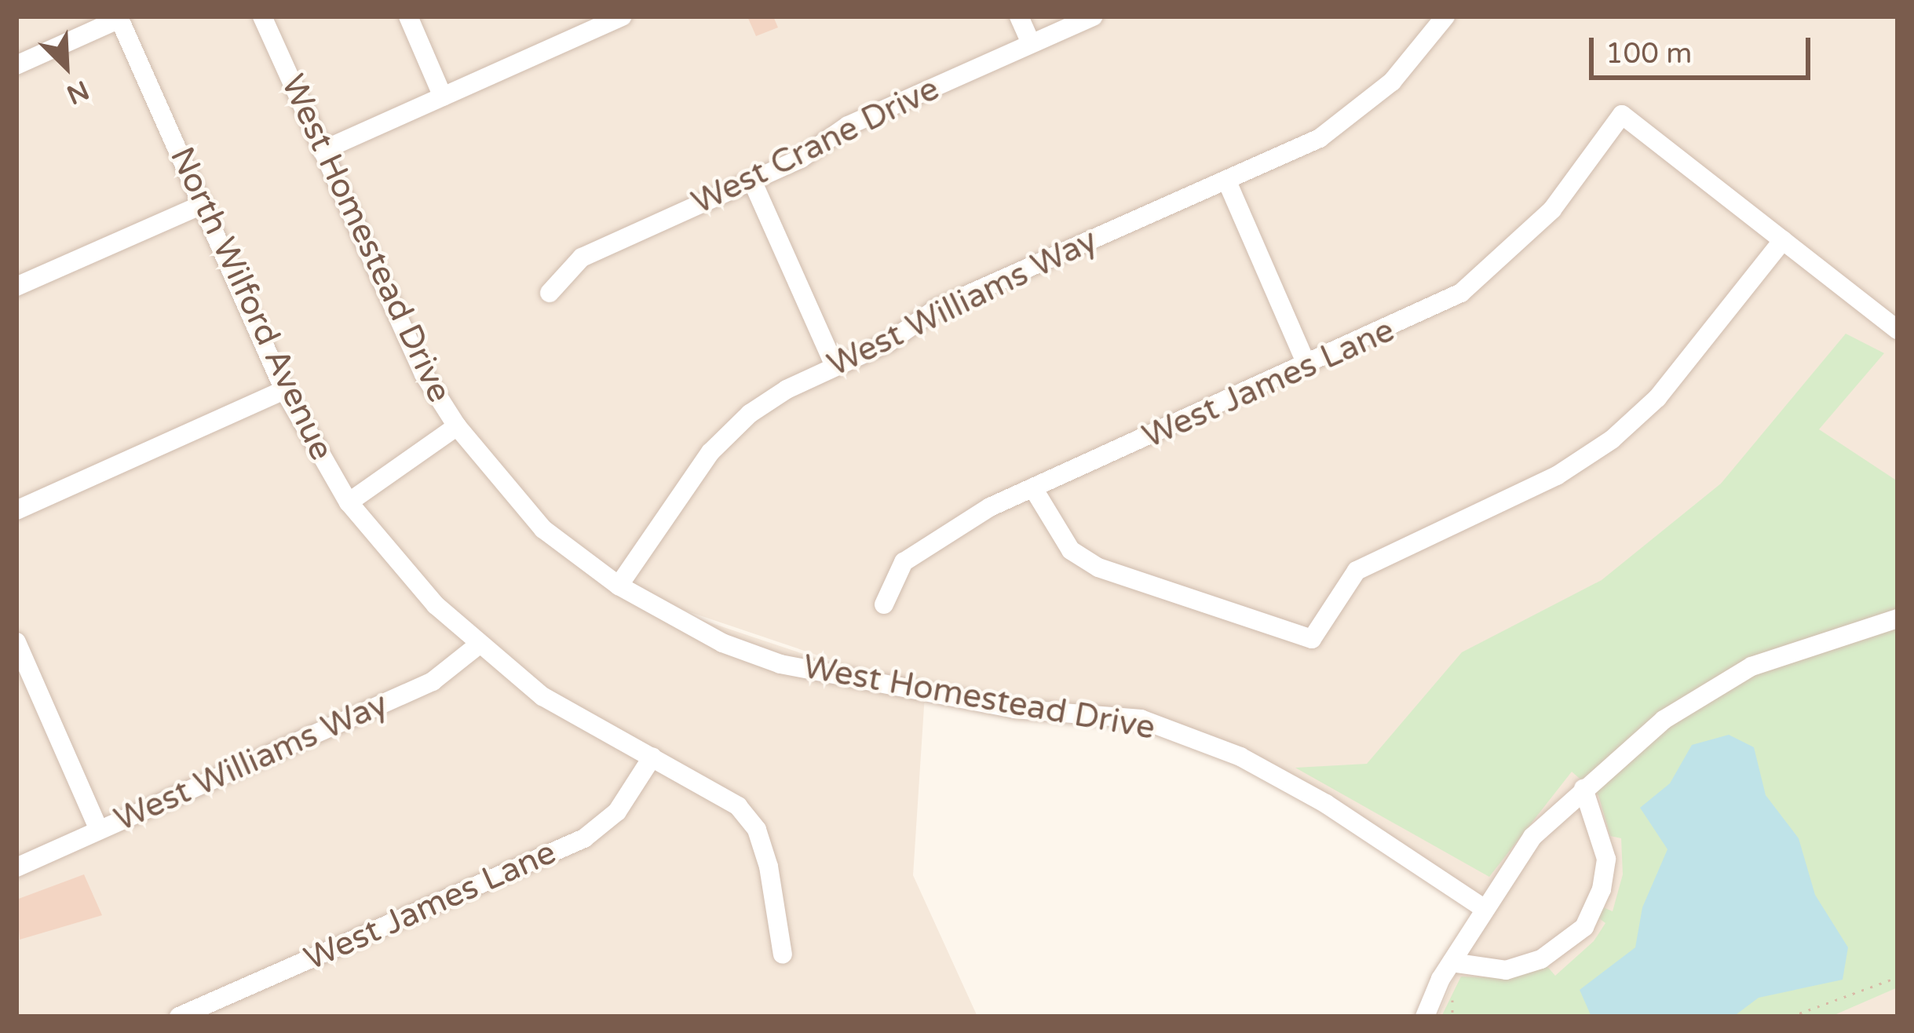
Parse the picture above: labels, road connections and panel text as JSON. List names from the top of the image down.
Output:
{
  "streets": {
    "street": [
      "West Crane Drive",
      "West Homestead Drive",
      "West Williams Way",
      "North Wilford Avenue",
      "West James Lane"
    ]
  },
  "crossings": [
    ["West Homestead Drive", "West Williams Way"],
    ["West Williams Way", "North Wilford Avenue"],
    ["North Wilford Avenue", "West James Lane"]
  ],
  "scale_bar": "100 m",
  "north": "bottom right"
}
